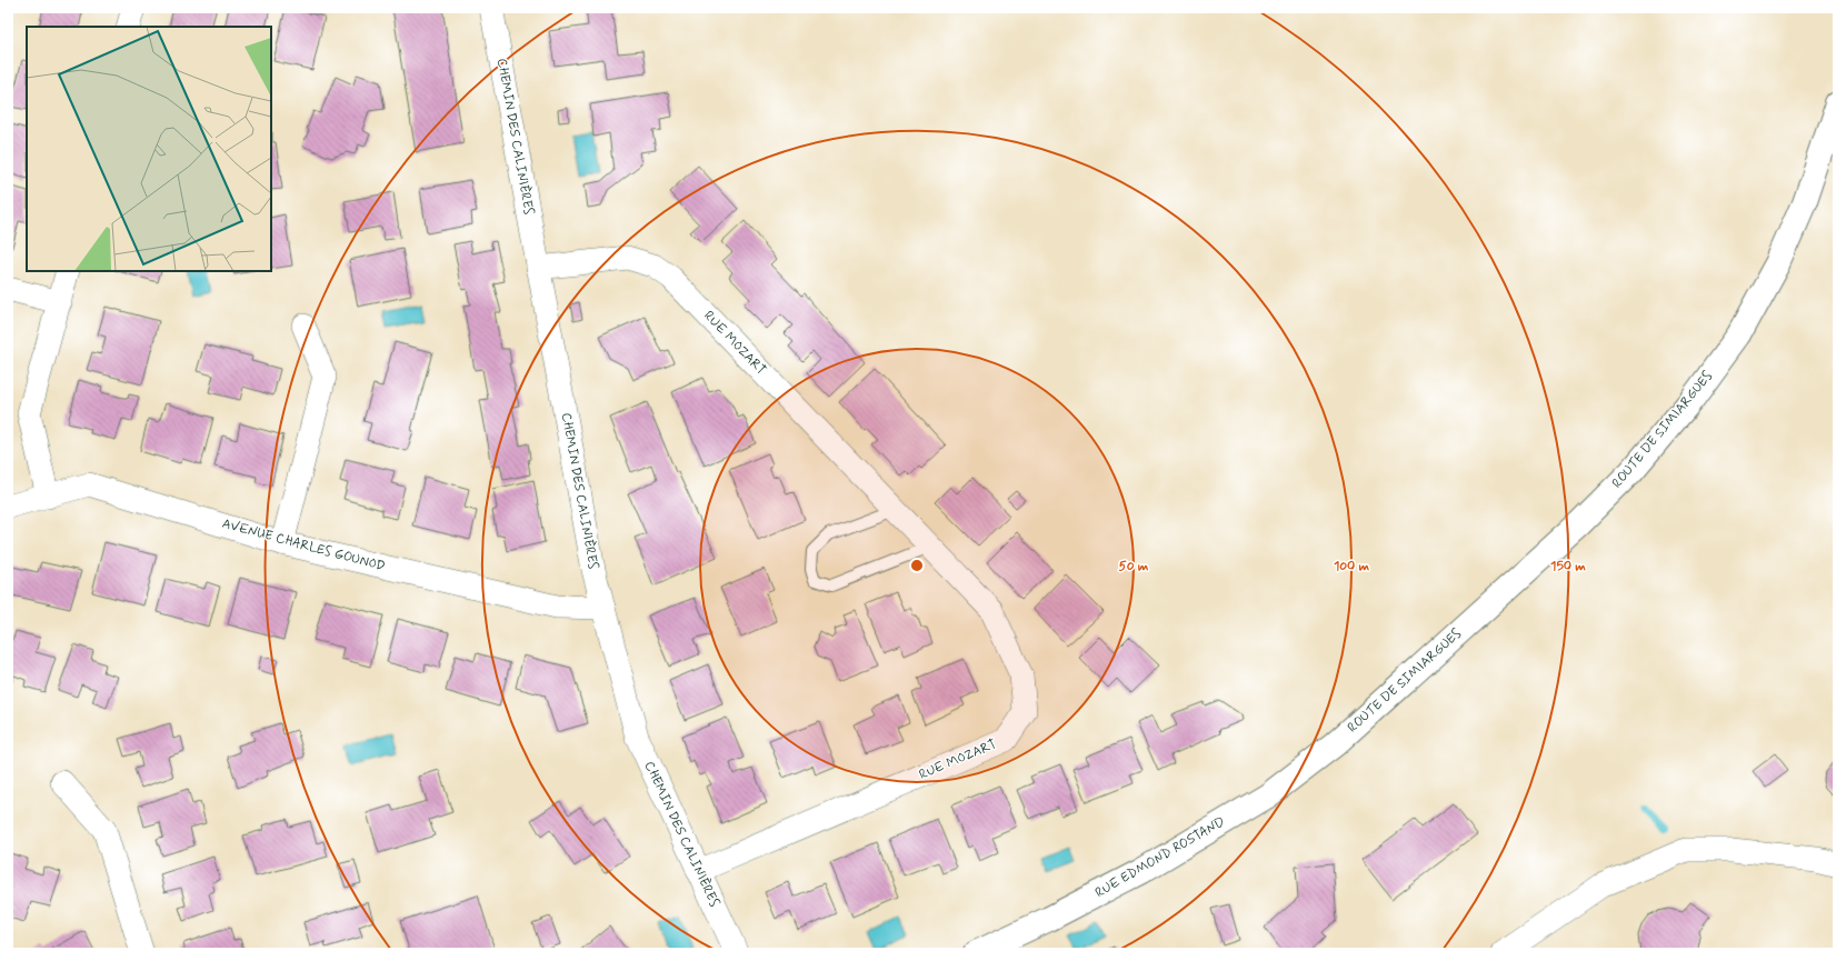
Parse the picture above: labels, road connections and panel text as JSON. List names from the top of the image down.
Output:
{
  "streets": {
    "street": [
      "CHEMIN DES CALINIÈRES",
      "RUE MOZART",
      "ROUTE DE SIMIARGUES",
      "AVENUE CHARLES GOUNOD",
      "RUE EDMOND ROSTAND"
    ]
  },
  "crossings": [
    ["CHEMIN DES CALINIÈRES", "RUE MOZART"],
    ["CHEMIN DES CALINIÈRES", "AVENUE CHARLES GOUNOD"],
    ["ROUTE DE SIMIARGUES", "RUE EDMOND ROSTAND"]
  ],
  "rings": ["50 m", "100 m", "150 m"]
}
